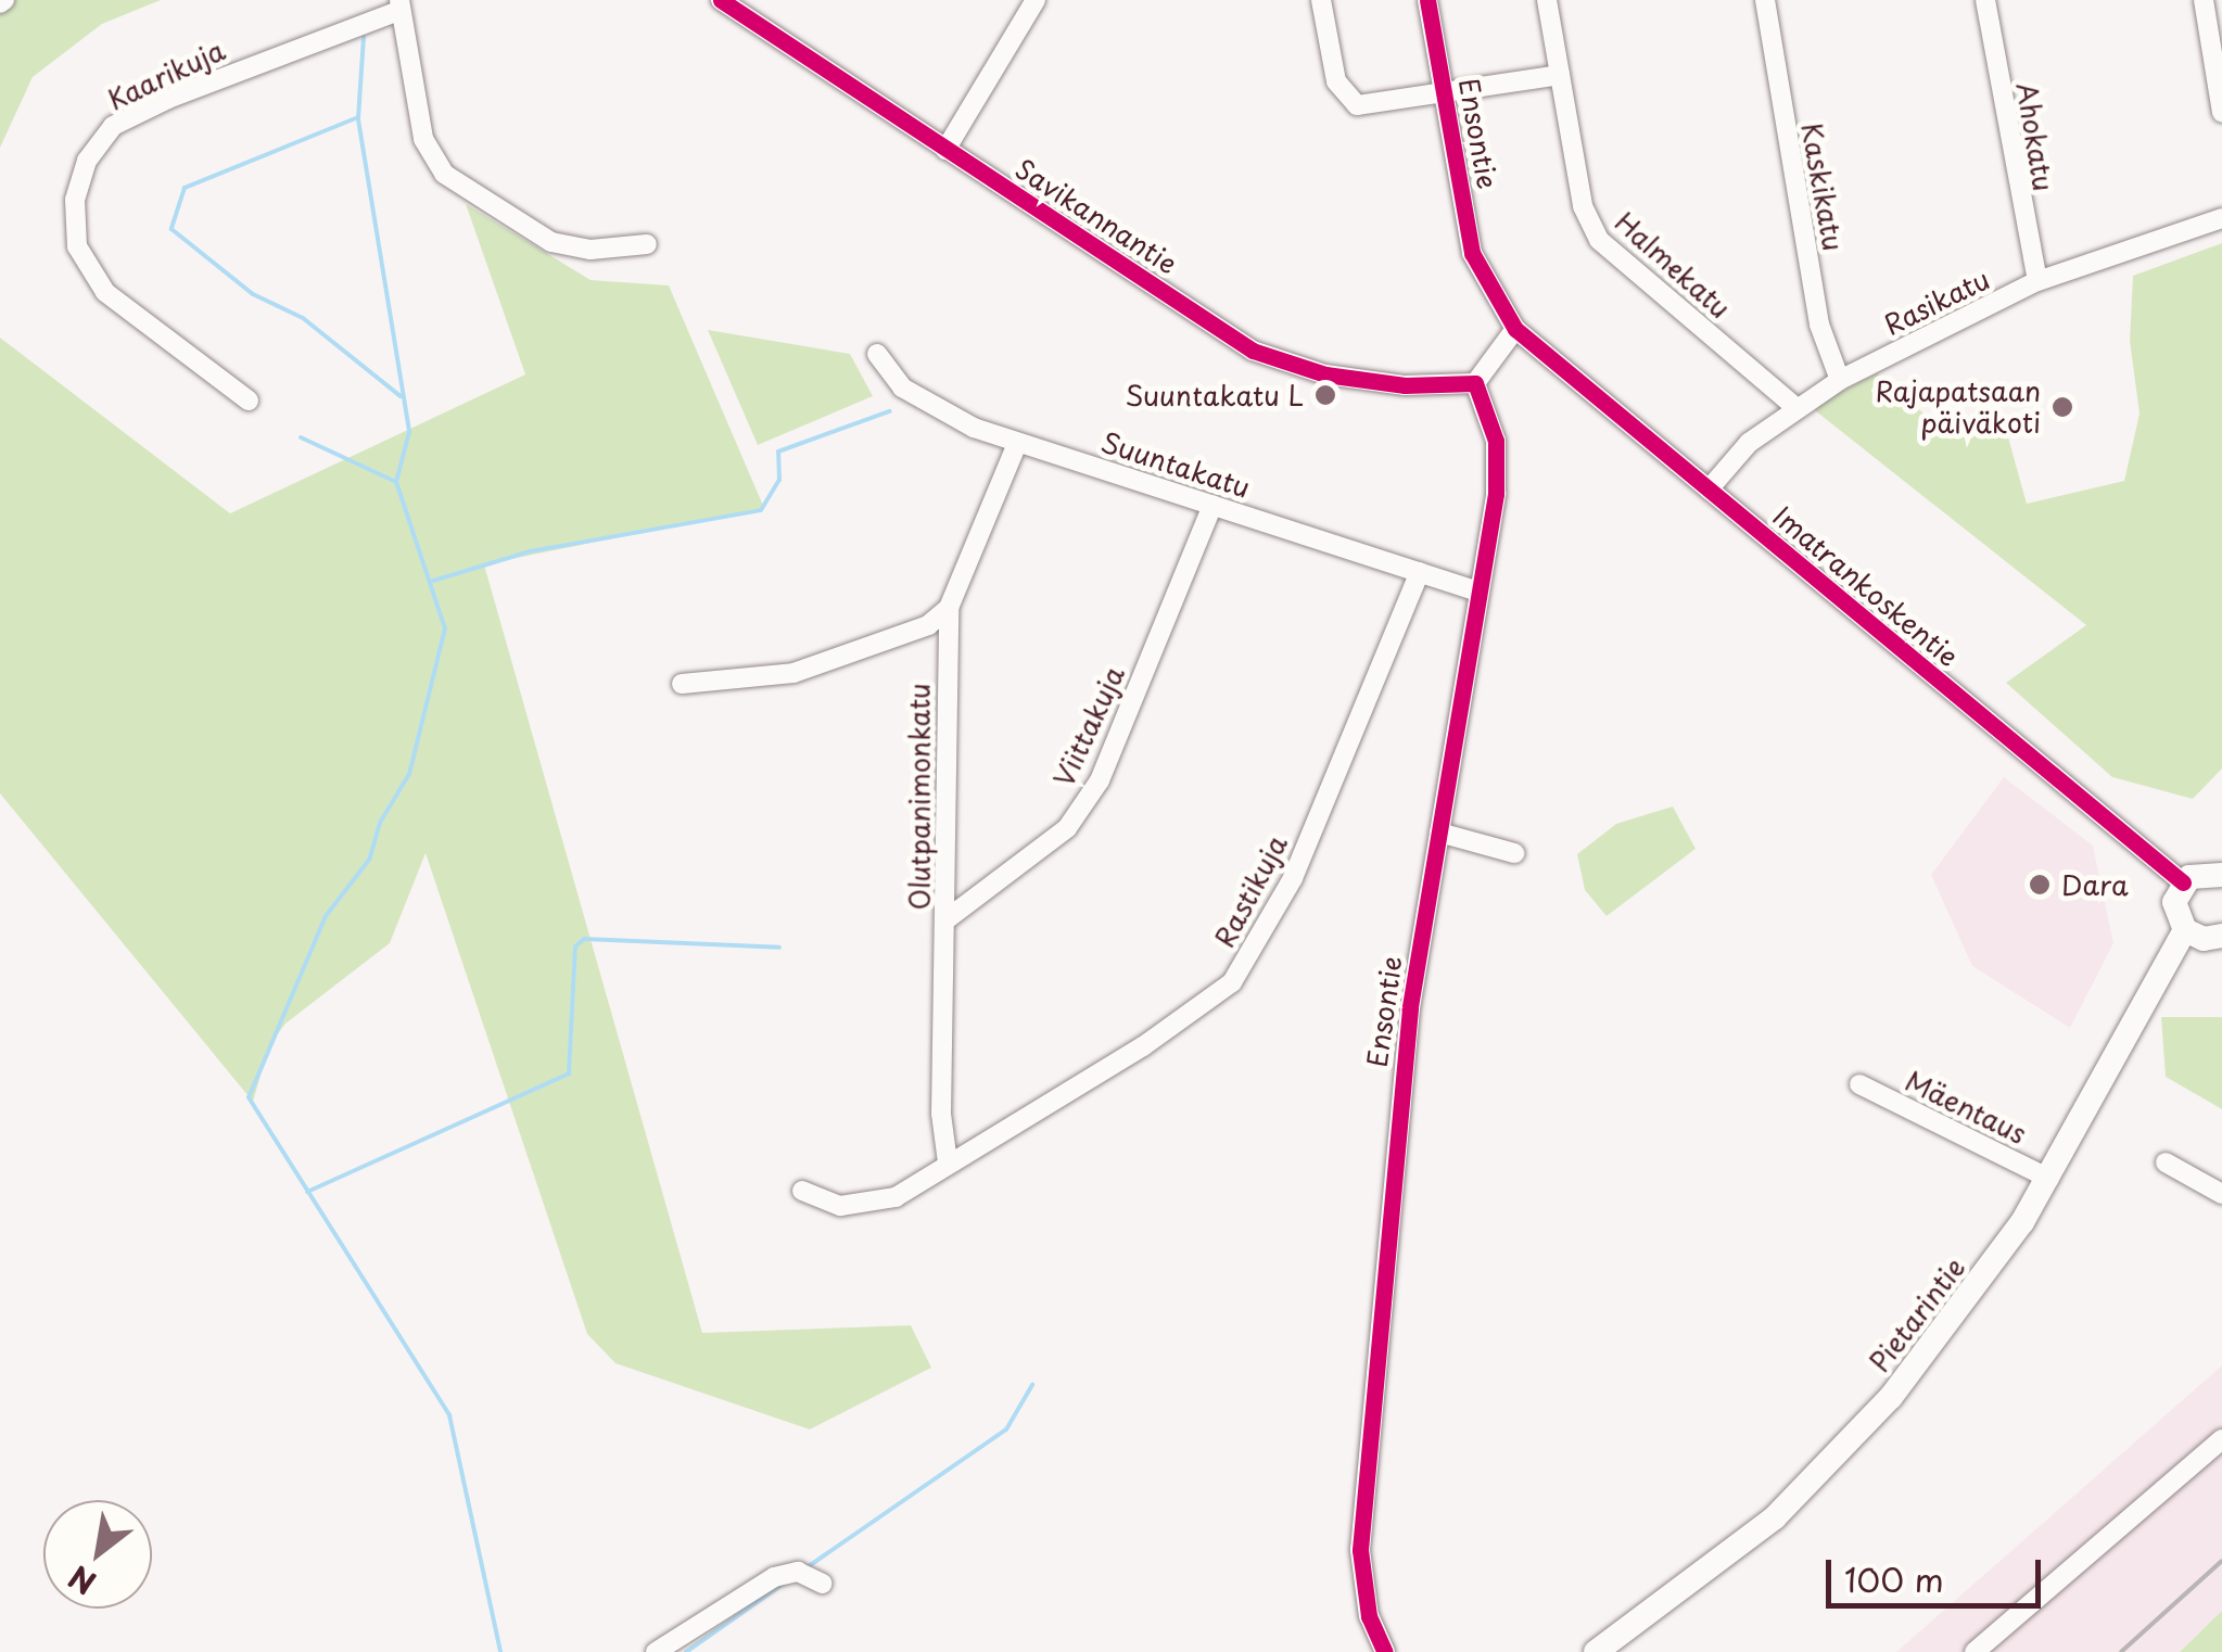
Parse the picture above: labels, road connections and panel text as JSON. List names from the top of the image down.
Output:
{
  "streets": {
    "main road": ["Pietarintie"],
    "street": [
      "Kaarikuja",
      "Ensontie",
      "Ahokatu",
      "Kaskikatu",
      "Savikannantie",
      "Halmekatu",
      "Rasikatu",
      "Suuntakatu",
      "Imatrankoskentie",
      "Viittakuja",
      "Olutpanimonkatu",
      "Rastikuja",
      "Mäentaus"
    ]
  },
  "crossings": [
    ["Ensontie", "Savikannantie"],
    ["Ensontie", "Suuntakatu"],
    ["Ensontie", "Imatrankoskentie"],
    ["Ahokatu", "Rasikatu"],
    ["Kaskikatu", "Rasikatu"],
    ["Halmekatu", "Rasikatu"],
    ["Rasikatu", "Imatrankoskentie"],
    ["Suuntakatu", "Viittakuja"],
    ["Suuntakatu", "Olutpanimonkatu"],
    ["Suuntakatu", "Rastikuja"],
    ["Viittakuja", "Olutpanimonkatu"],
    ["Olutpanimonkatu", "Rastikuja"],
    ["Mäentaus", "Pietarintie"]
  ],
  "places": ["Suuntakatu L", "Rajapatsaan päiväkoti", "Dara"],
  "scale_bar": "100 m",
  "north": "bottom left"
}
